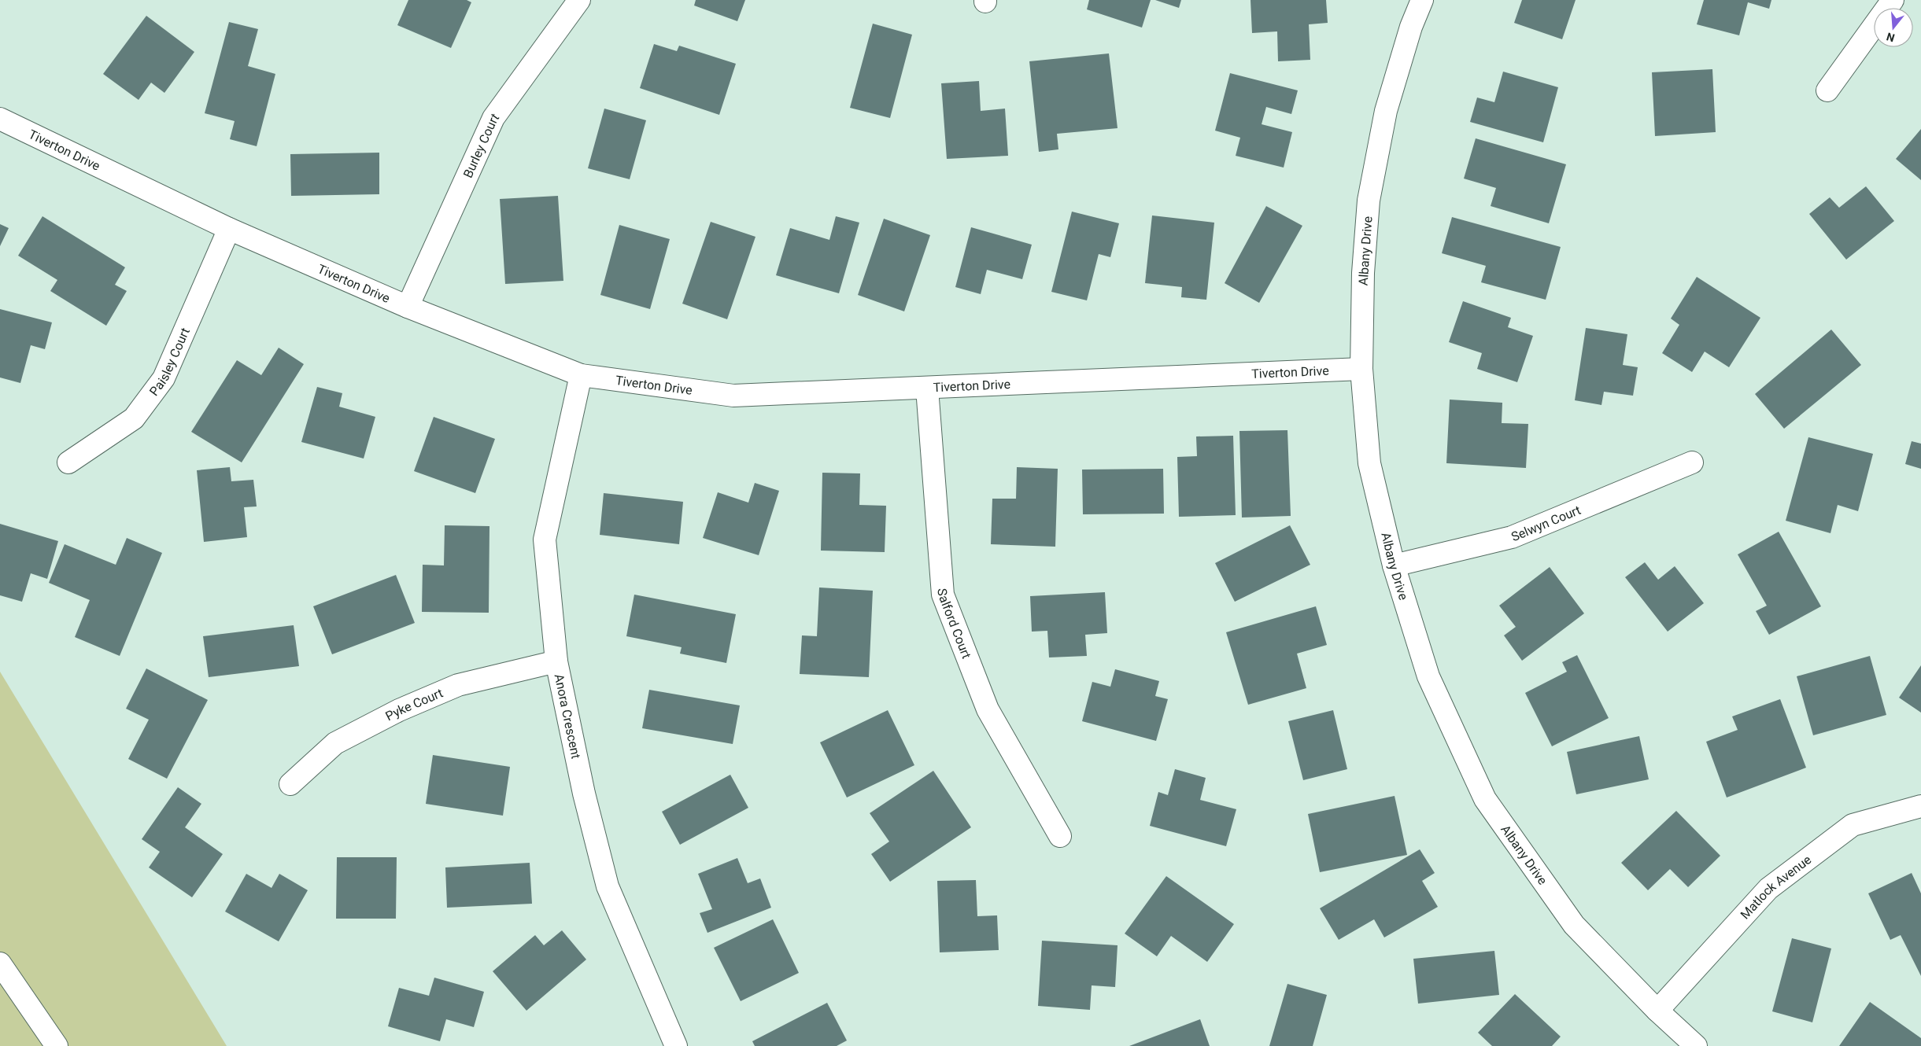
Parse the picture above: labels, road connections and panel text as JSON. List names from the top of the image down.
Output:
{
  "streets": {
    "main road": [
      "Burley Court",
      "Tiverton Drive",
      "Albany Drive",
      "Paisley Court",
      "Selwyn Court",
      "Salford Court",
      "Pyke Court",
      "Anora Crescent",
      "Matlock Avenue"
    ]
  },
  "crossings": [
    ["Burley Court", "Tiverton Drive"],
    ["Tiverton Drive", "Albany Drive"],
    ["Tiverton Drive", "Paisley Court"],
    ["Tiverton Drive", "Salford Court"],
    ["Tiverton Drive", "Anora Crescent"],
    ["Albany Drive", "Selwyn Court"],
    ["Albany Drive", "Matlock Avenue"],
    ["Pyke Court", "Anora Crescent"]
  ],
  "north": "bottom"
}
